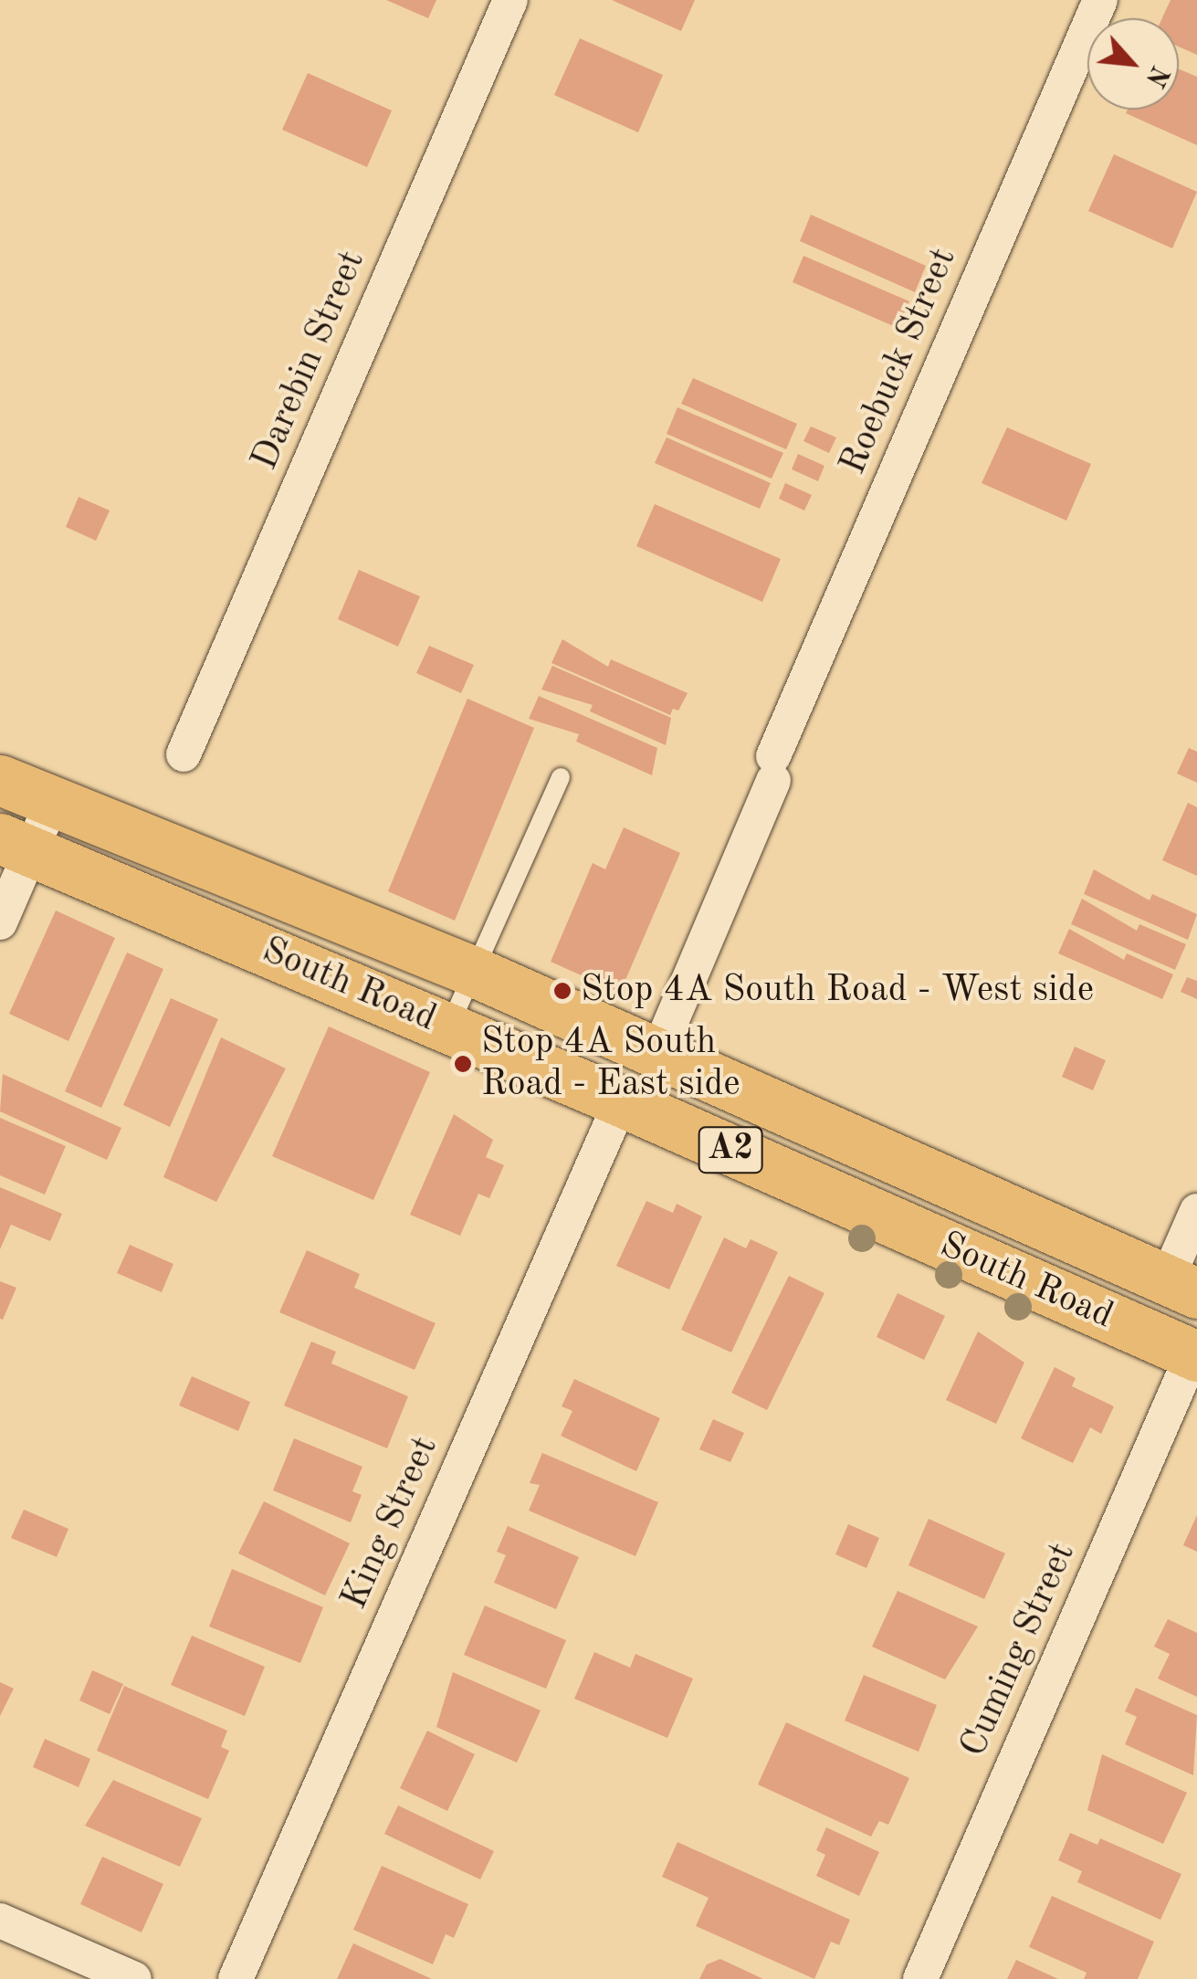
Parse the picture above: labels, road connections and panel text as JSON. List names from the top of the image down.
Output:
{
  "streets": {
    "highway": ["South Road", "A2"],
    "street": [
      "Darebin Street",
      "Roebuck Street",
      "King Street",
      "Cuming Street"
    ]
  },
  "crossings": [
    ["Roebuck Street", "South Road"],
    ["South Road", "King Street"],
    ["South Road", "Cuming Street"]
  ],
  "places": ["Stop 4A South Road - West side", "Stop 4A South Road - East side"],
  "north": "bottom right"
}
